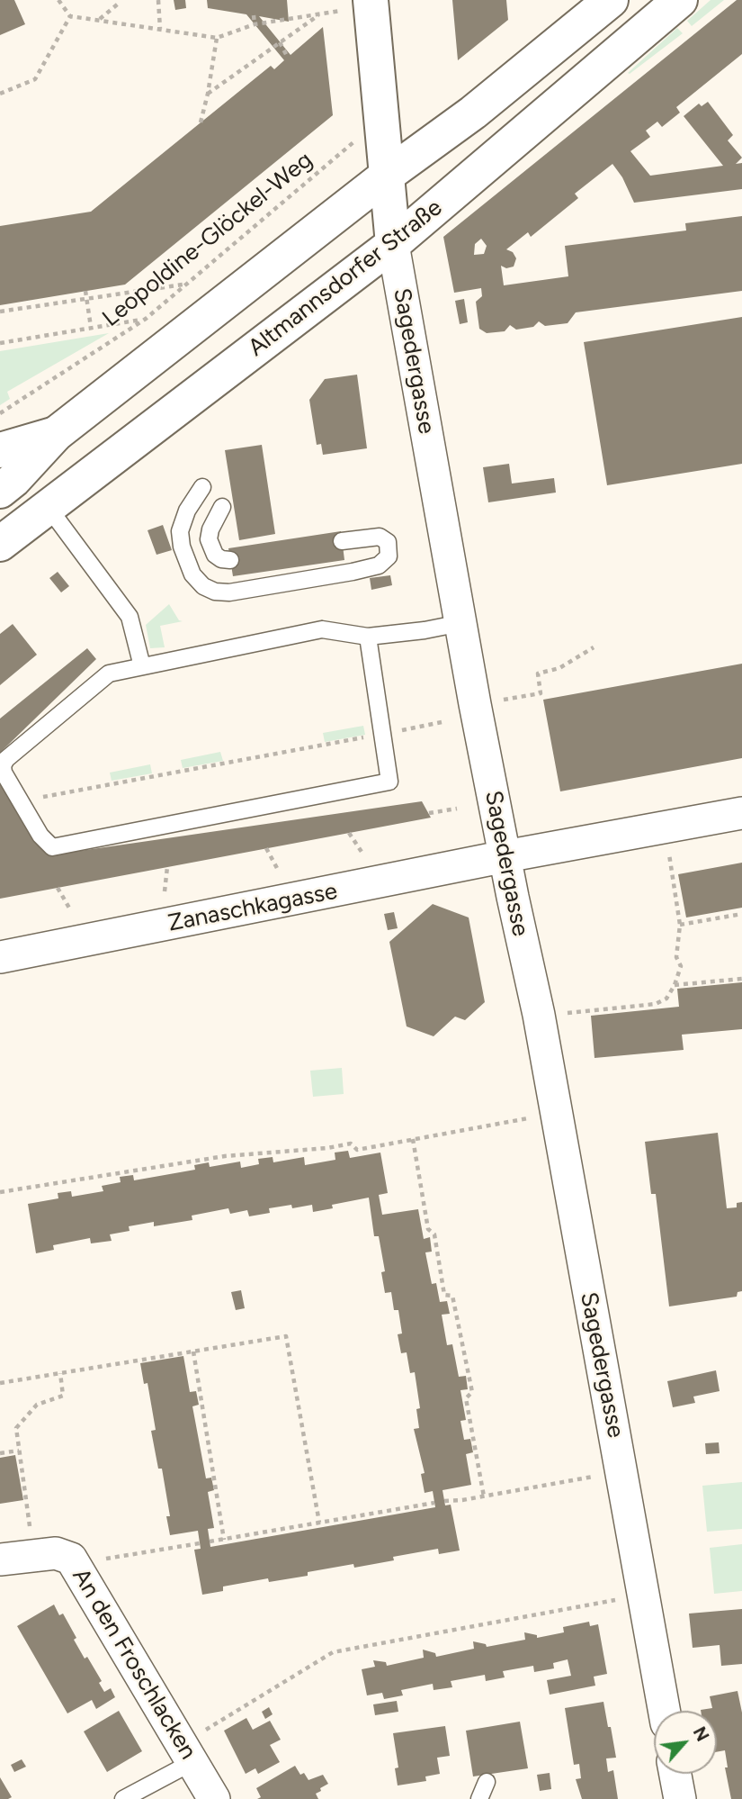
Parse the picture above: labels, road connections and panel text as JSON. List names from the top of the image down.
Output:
{
  "streets": {
    "main road": ["Altmannsdorfer Straße", "Sagedergasse"],
    "street": ["Zanaschkagasse", "An den Froschlacken"],
    "path": ["Leopoldine-Glöckel-Weg"]
  },
  "crossings": [
    ["Altmannsdorfer Straße", "Sagedergasse"],
    ["Sagedergasse", "Zanaschkagasse"]
  ],
  "north": "top right"
}
